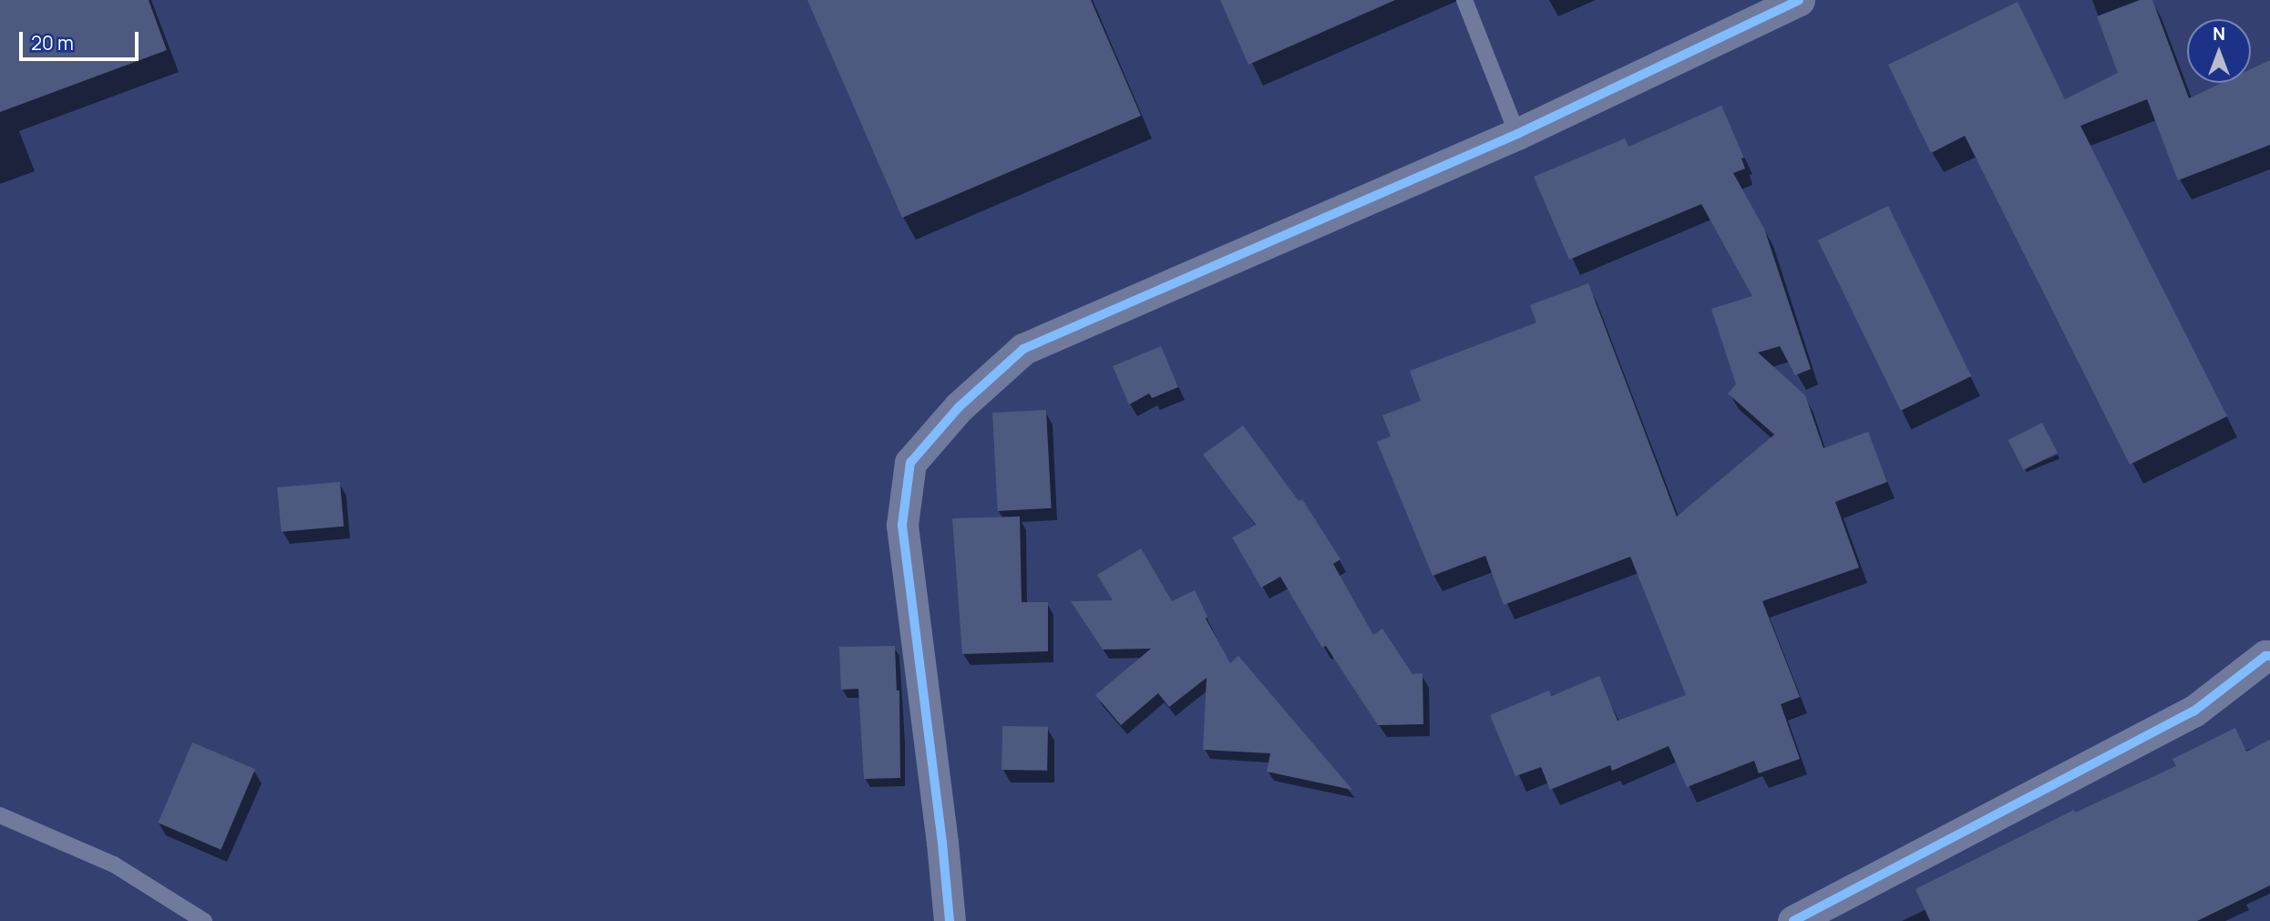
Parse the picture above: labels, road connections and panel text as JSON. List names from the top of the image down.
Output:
{
  "scale_bar": "20 m",
  "north": "top"
}
